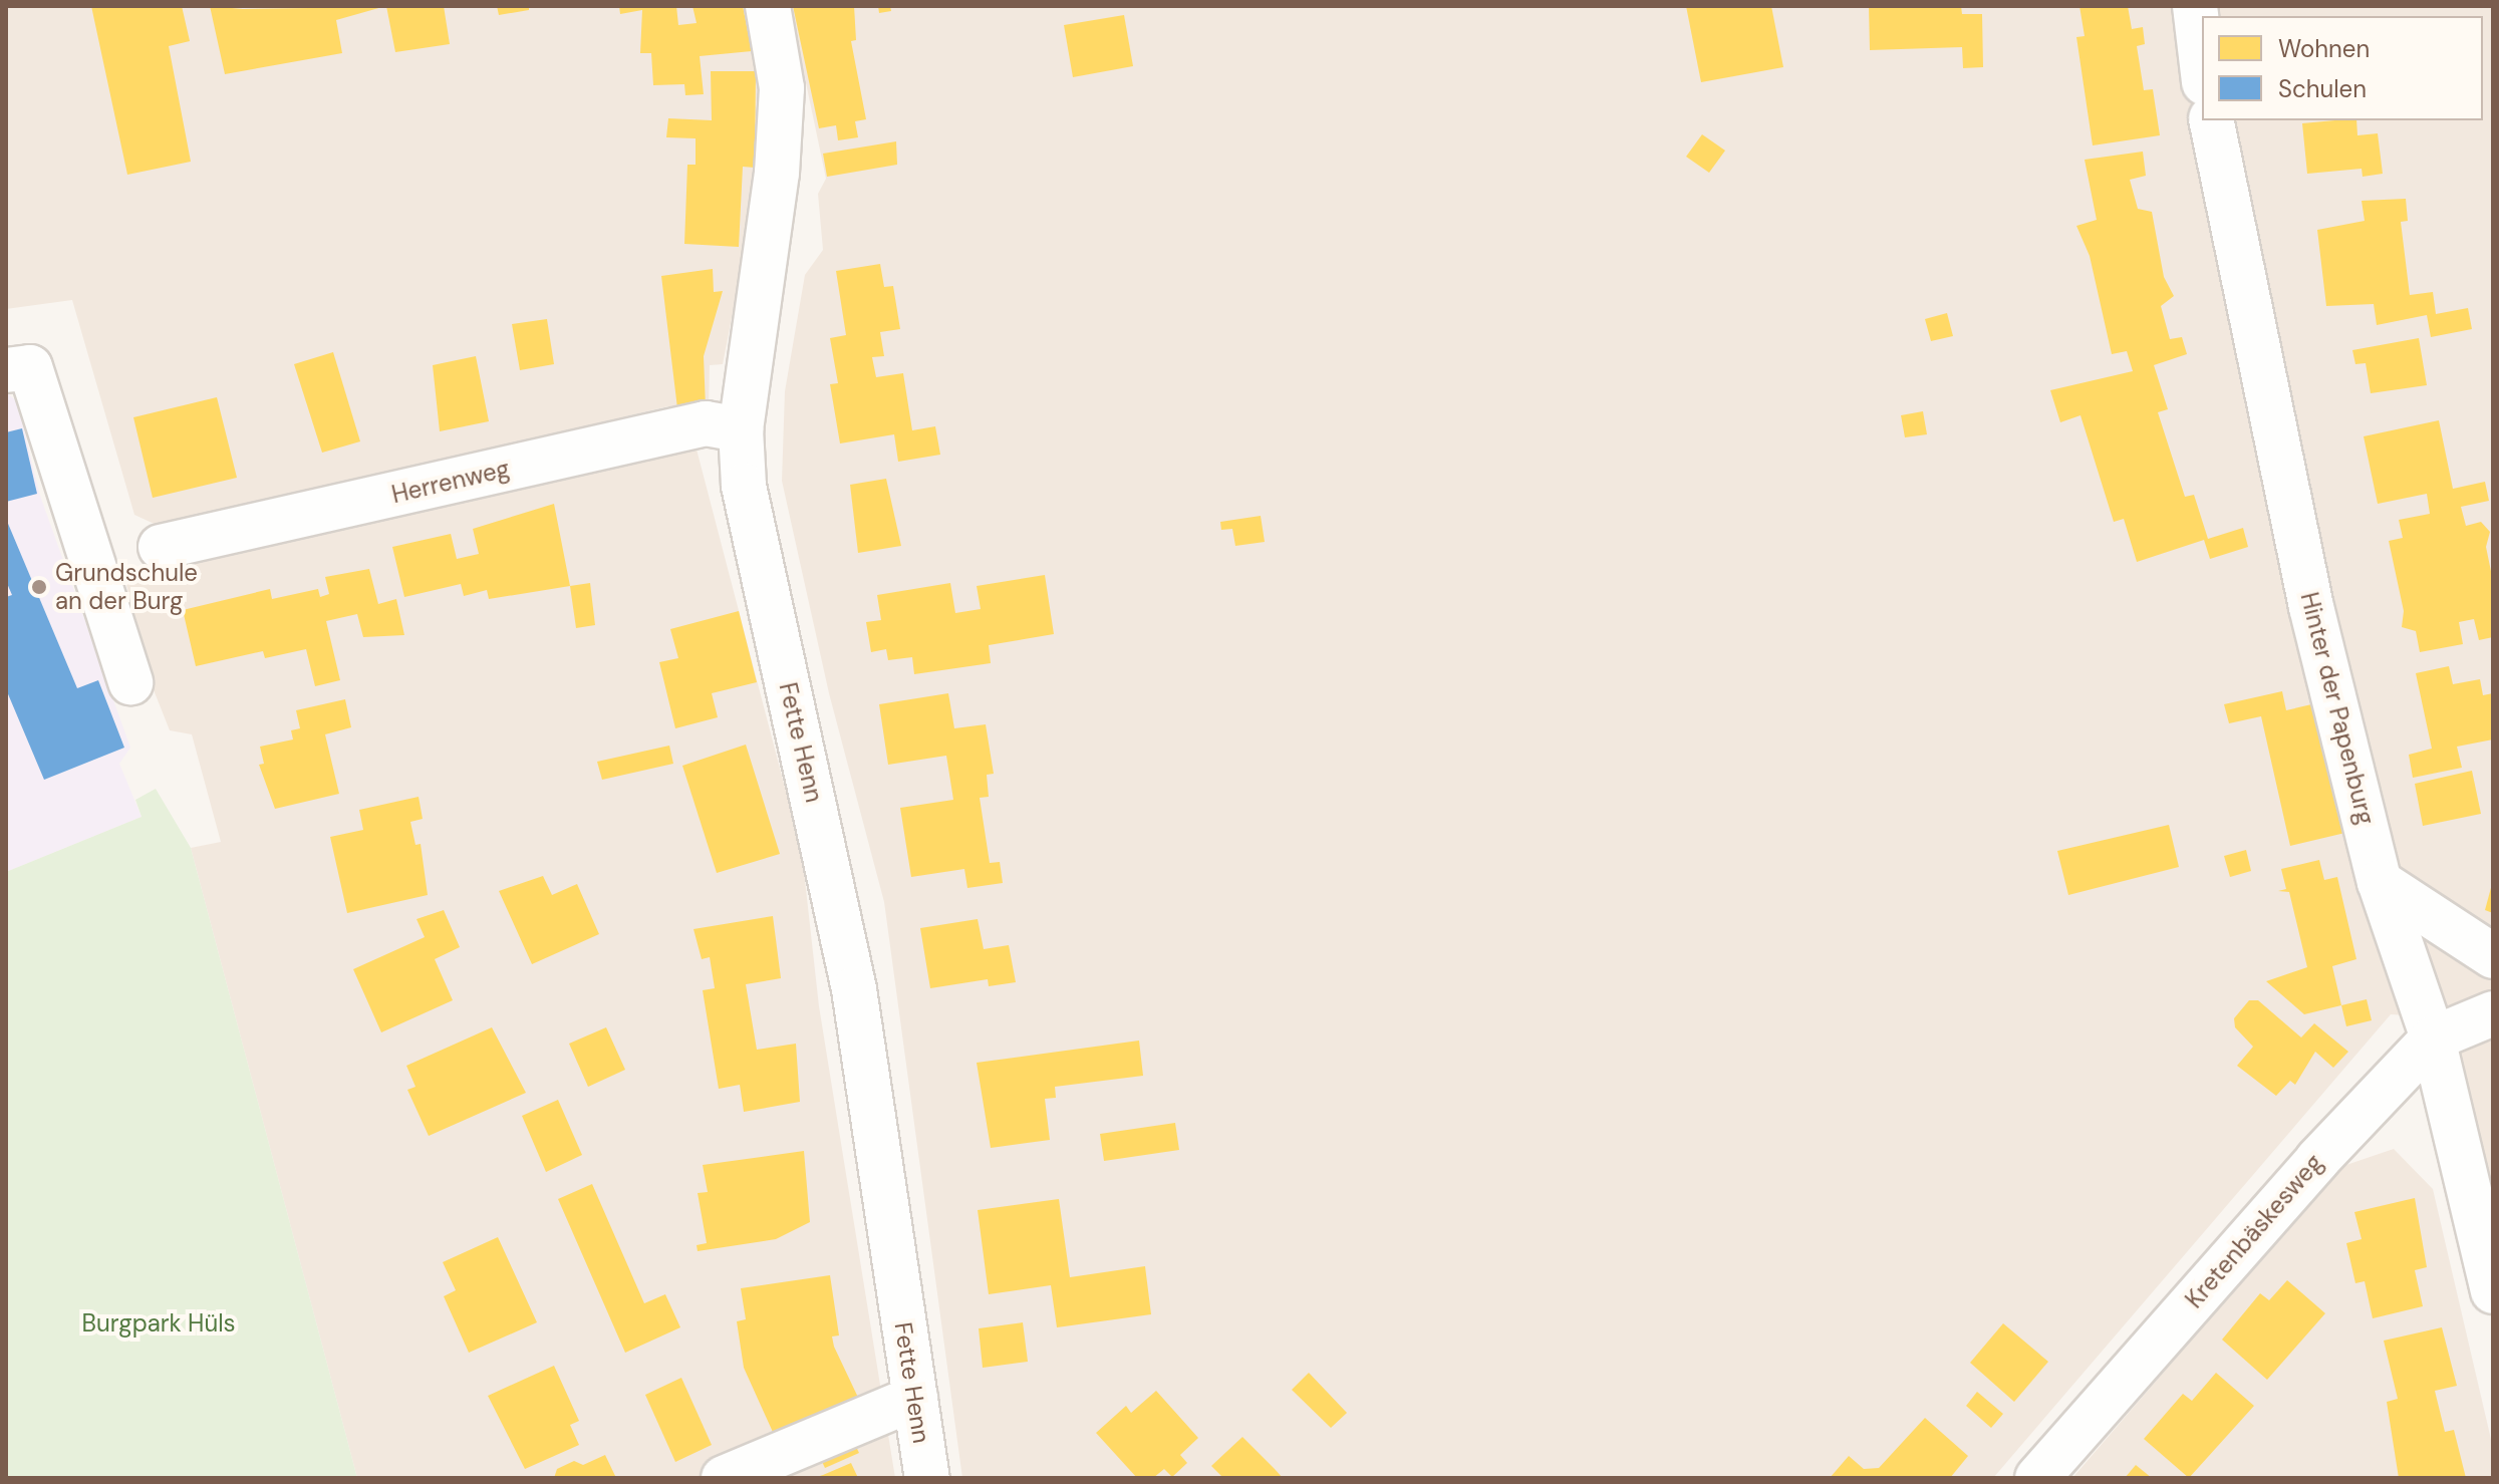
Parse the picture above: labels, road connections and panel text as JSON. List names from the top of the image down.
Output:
{
  "streets": {
    "street": [
      "Herrenweg",
      "Hinter der Papenburg",
      "Fette Henn",
      "Kretenbäskesweg"
    ]
  },
  "crossings": [
    ["Herrenweg", "Fette Henn"],
    ["Hinter der Papenburg", "Kretenbäskesweg"]
  ],
  "parks": ["Burgpark Hüls"],
  "places": ["Grundschule an der Burg"],
  "legend": ["Wohnen", "Schulen"]
}
